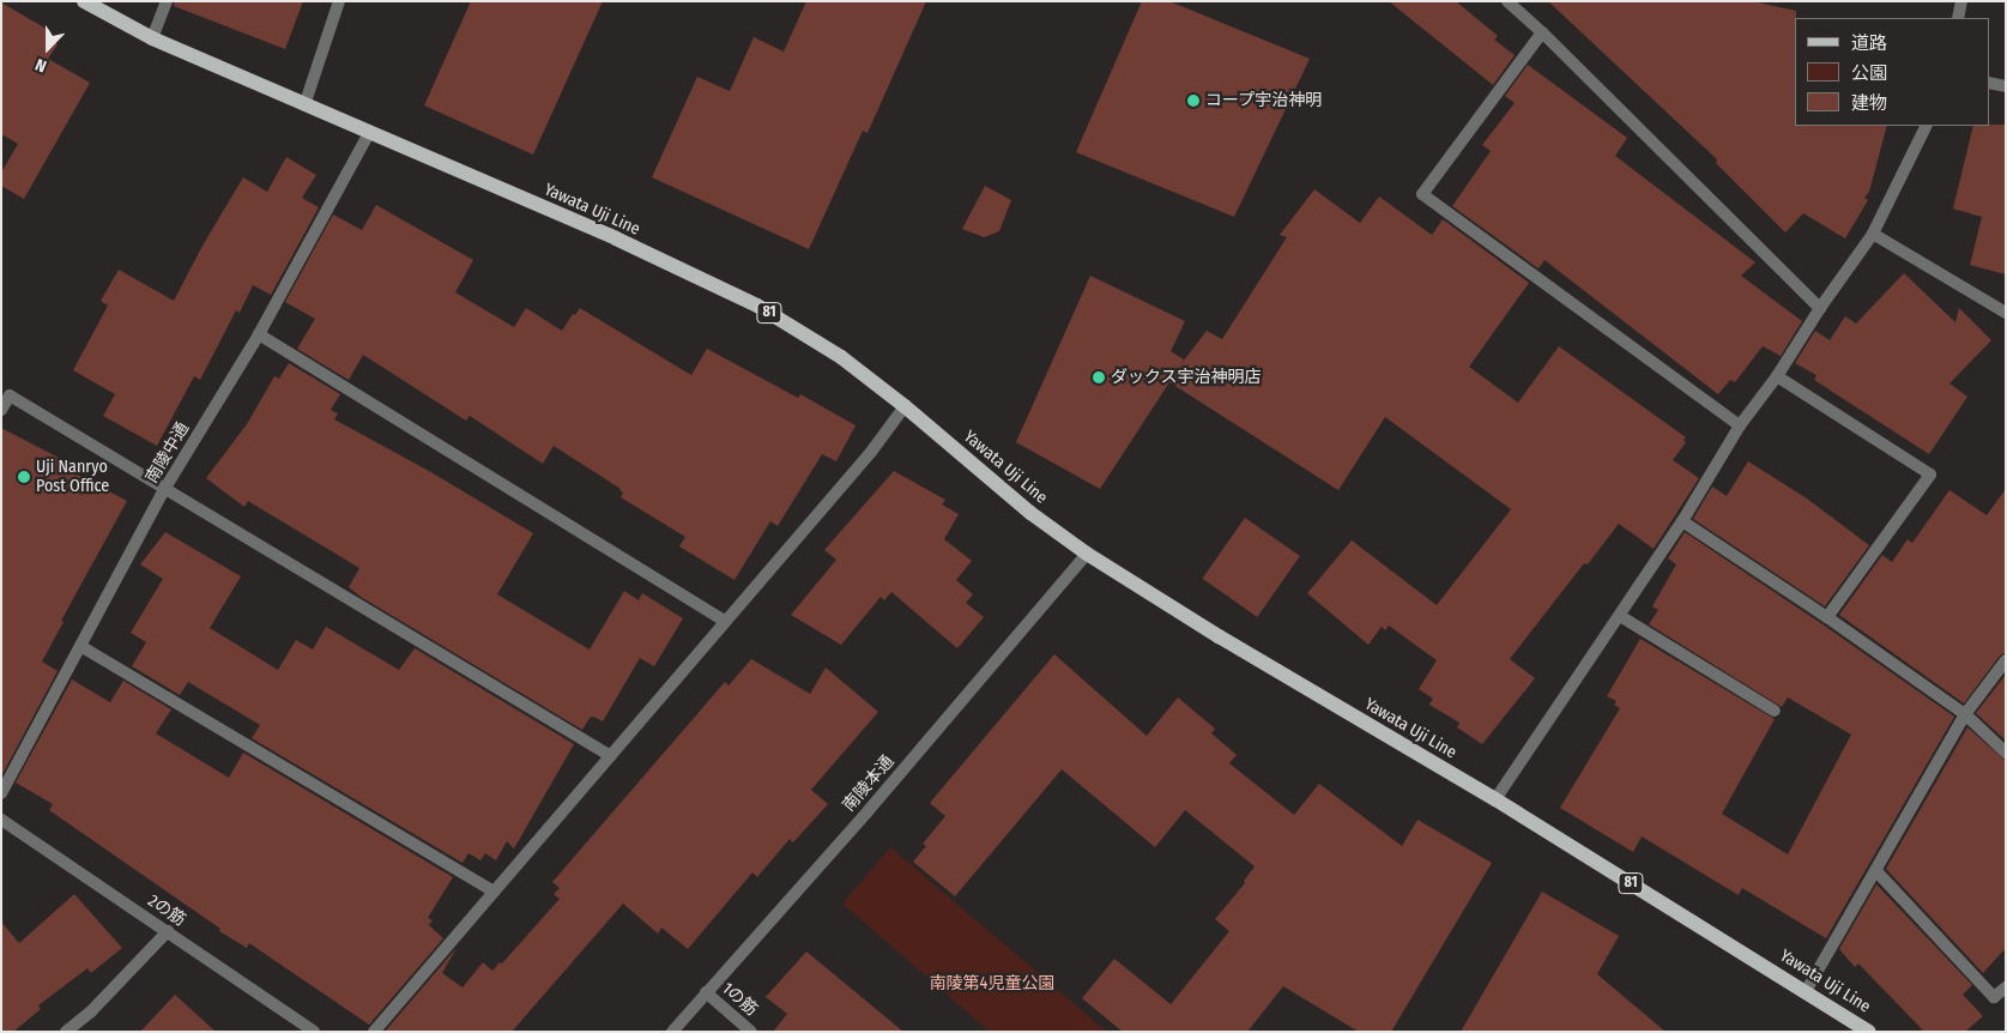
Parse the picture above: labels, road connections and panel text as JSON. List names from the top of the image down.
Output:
{
  "streets": {
    "main road": ["Yawata Uji Line", "81"],
    "street": [
      "南陵中通",
      "南陵本通",
      "2の筋",
      "1の筋"
    ]
  },
  "crossings": [
    ["Yawata Uji Line", "南陵中通"],
    ["Yawata Uji Line", "南陵本通"],
    ["南陵本通", "1の筋"]
  ],
  "parks": ["南陵第4児童公園"],
  "places": ["コープ宇治神明", "ダックス宇治神明店", "Uji Nanryo Post Office"],
  "legend": ["道路", "公園", "建物"],
  "north": "bottom"
}
